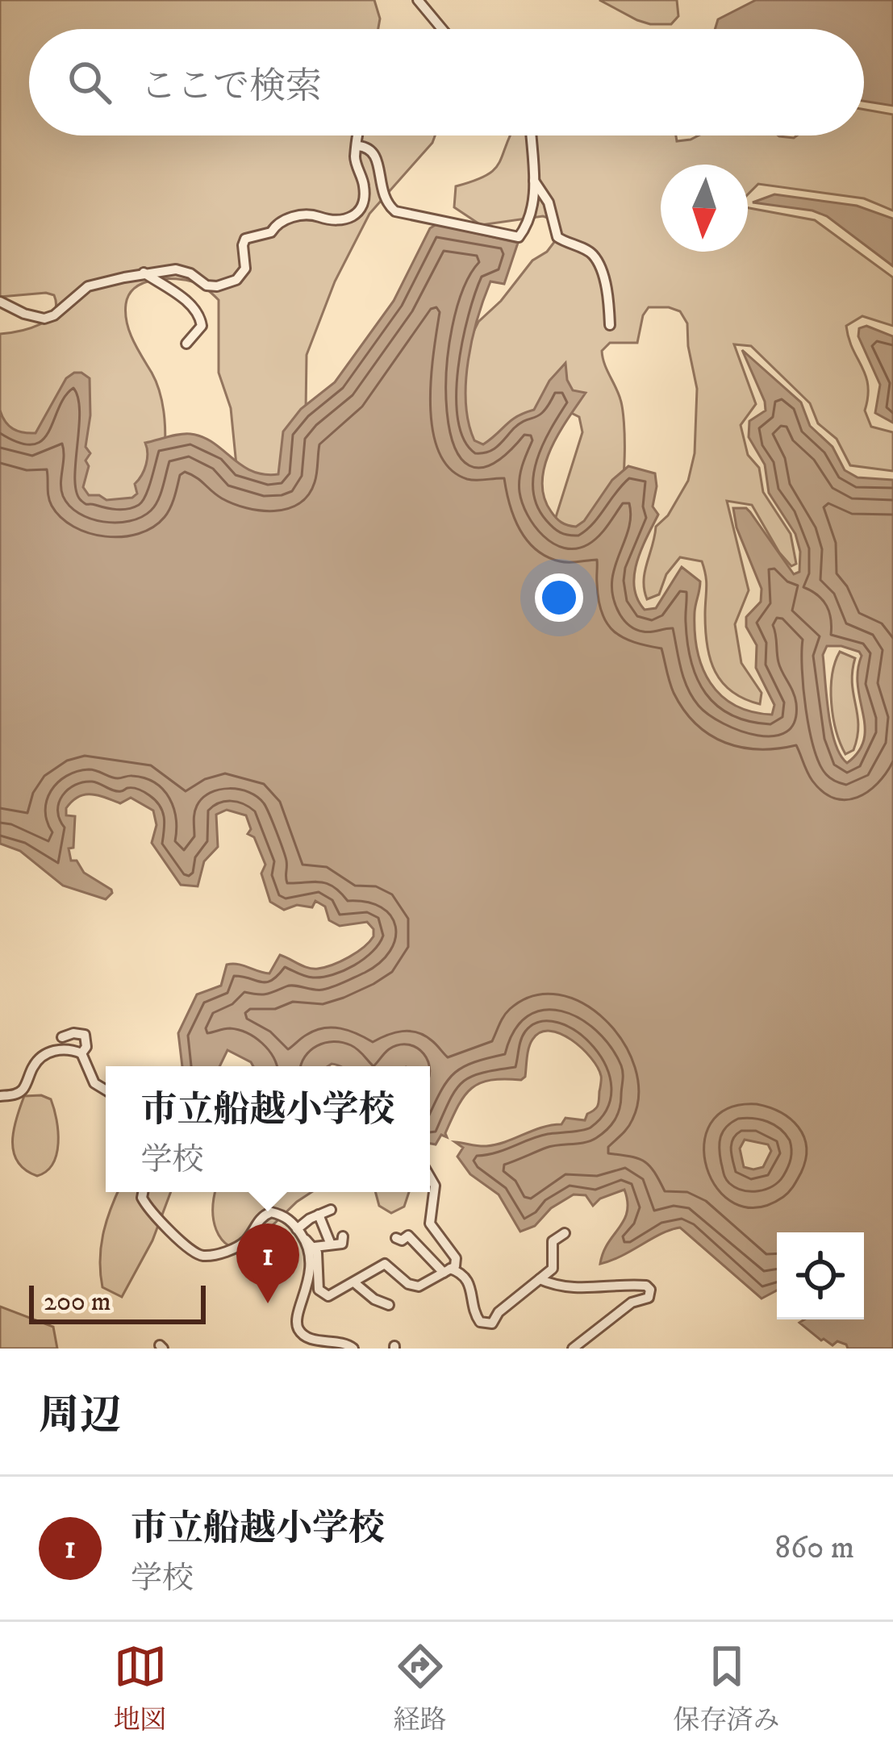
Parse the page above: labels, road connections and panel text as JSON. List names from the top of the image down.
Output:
{
  "scale_bar": "200 m",
  "north": "bottom",
  "page": {
    "search": "ここで検索",
    "popup": ["市立船越小学校", "学校"],
    "pins": "1",
    "scale": "200 m",
    "heading": "周辺",
    "list": [
      {
        "mark": "1",
        "name": "市立船越小学校",
        "note": "学校",
        "value": "860 m"
      }
    ],
    "nav": ["地図", "経路", "保存済み"]
  }
}
